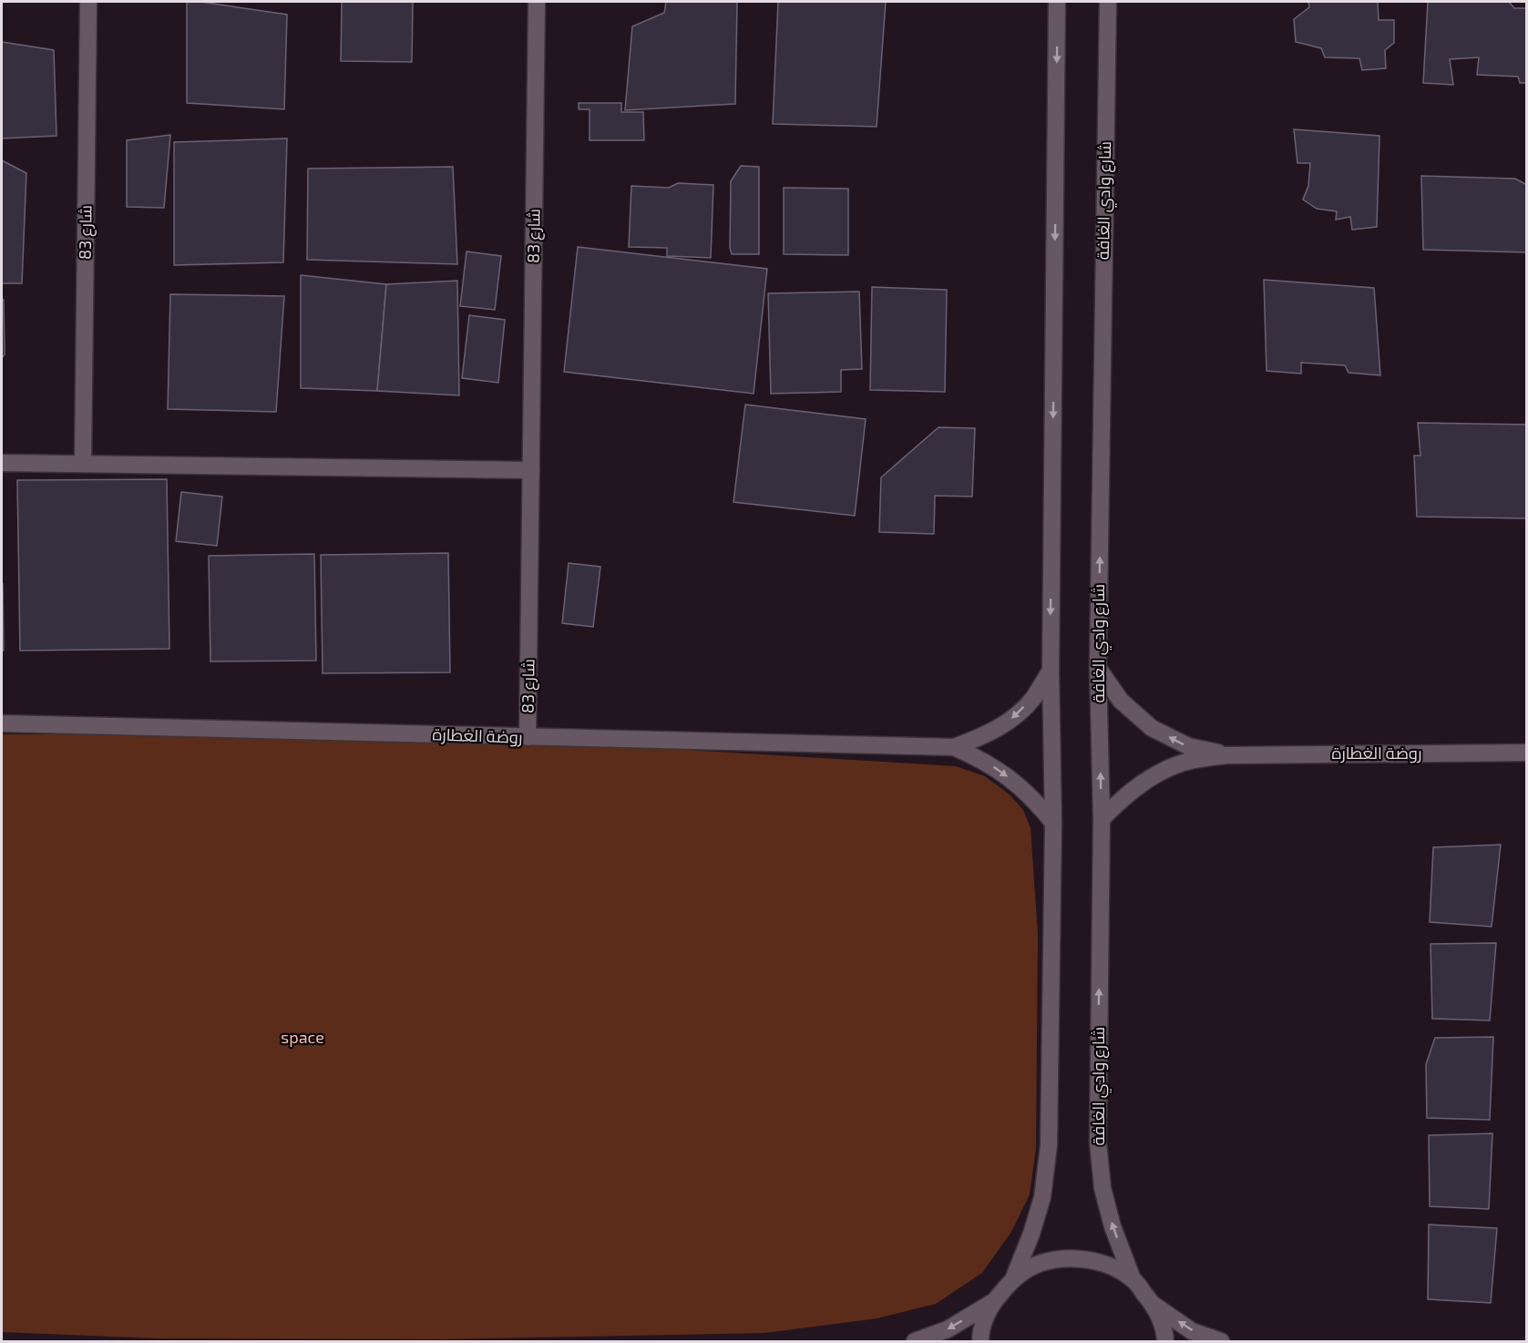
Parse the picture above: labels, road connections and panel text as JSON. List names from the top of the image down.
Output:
{
  "streets": {
    "street": ["شارع وادي الغافة", "شارع 83", "روضة الغطارة"]
  },
  "crossings": [
    ["شارع وادي الغافة", "روضة الغطارة"],
    ["شارع 83", "روضة الغطارة"]
  ],
  "parks": ["space"]
}
